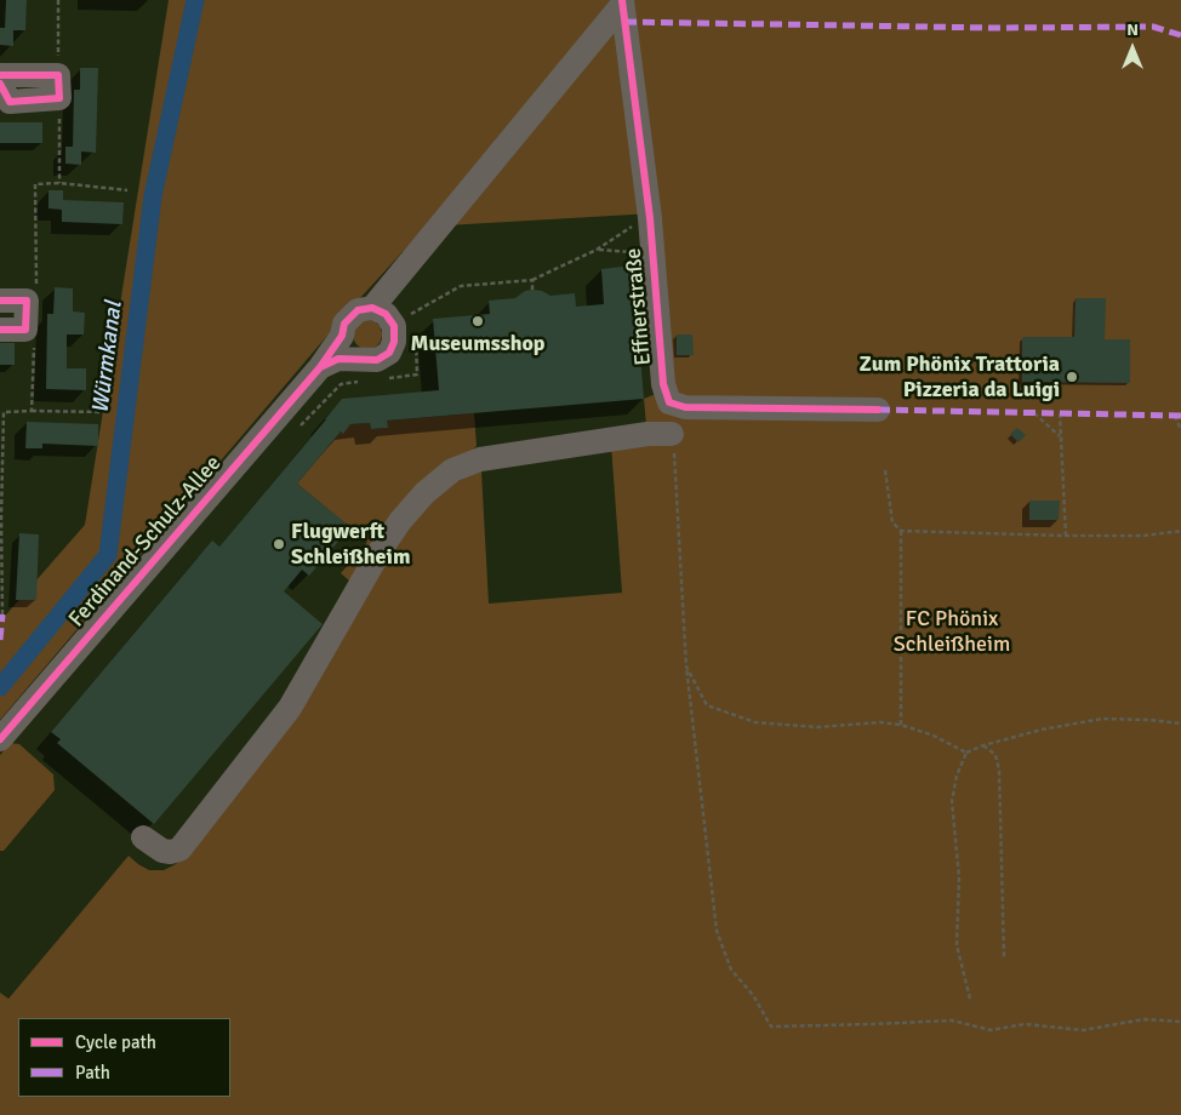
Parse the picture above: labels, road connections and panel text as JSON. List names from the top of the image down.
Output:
{
  "streets": {
    "street": ["Effnerstraße", "Ferdinand-Schulz-Allee"]
  },
  "water": ["Würmkanal"],
  "parks": ["FC Phönix Schleißheim"],
  "places": ["Museumsshop", "Zum Phönix Trattoria Pizzeria da Luigi", "Flugwerft Schleißheim"],
  "legend": ["Cycle path", "Path"],
  "north": "top"
}
